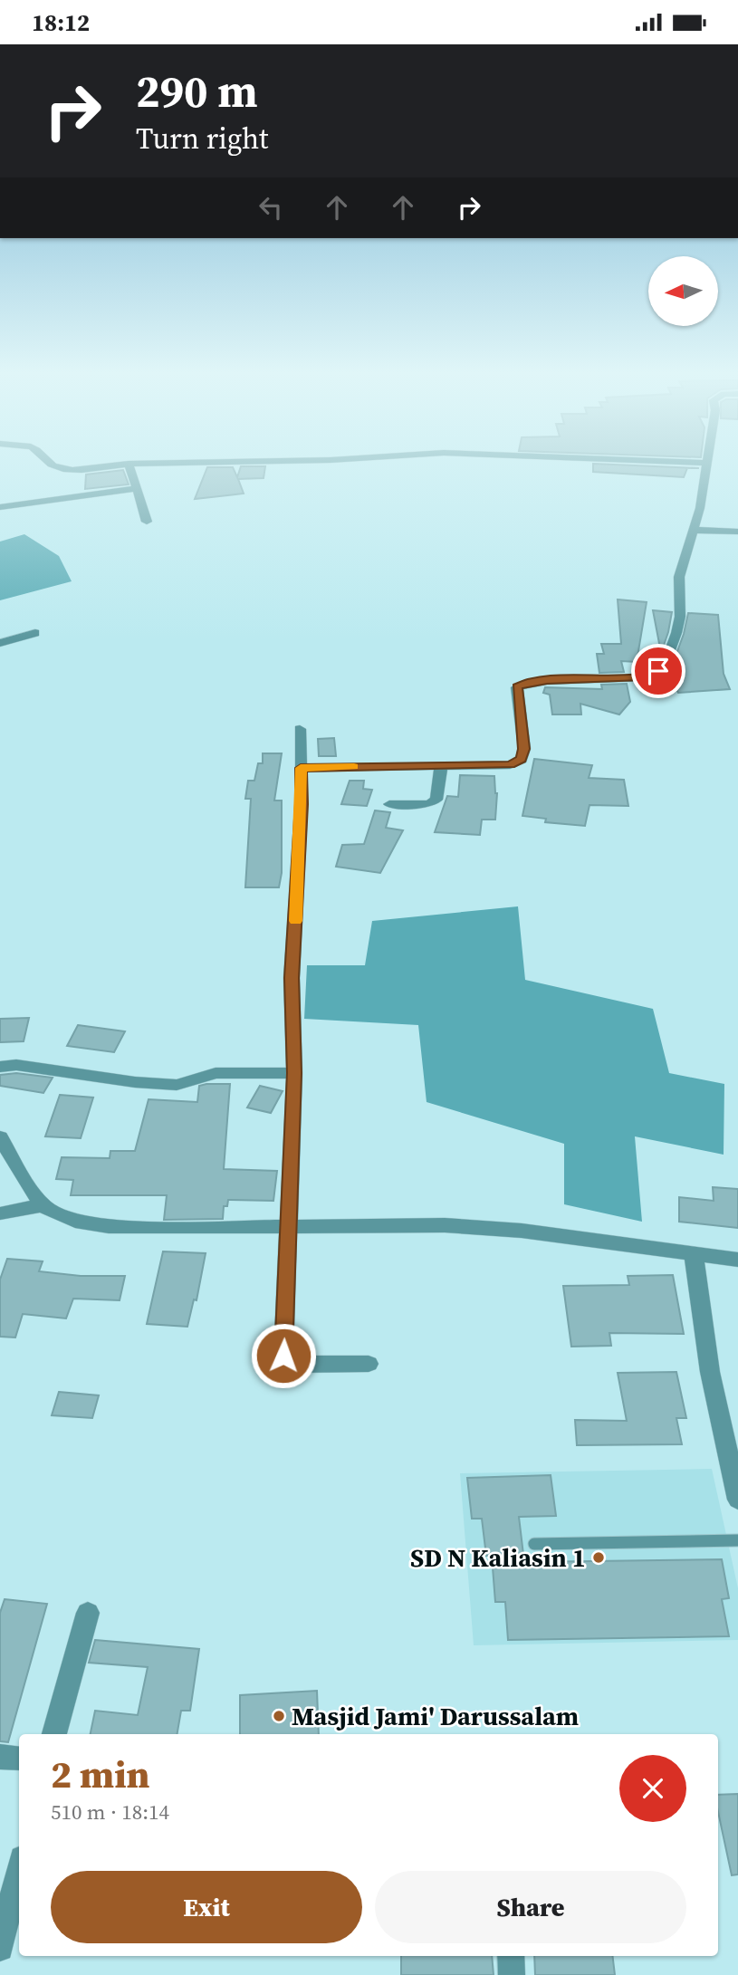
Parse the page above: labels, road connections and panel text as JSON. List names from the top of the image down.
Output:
{
  "places": ["SD N Kaliasin 1", "Masjid Jami' Darussalam"],
  "north": "left",
  "page": {
    "status": "18:12",
    "turn": ["290 m", "Turn right"],
    "heading": ["2 min", "510 m · 18:14"],
    "buttons": ["Exit", "Share"]
  }
}
